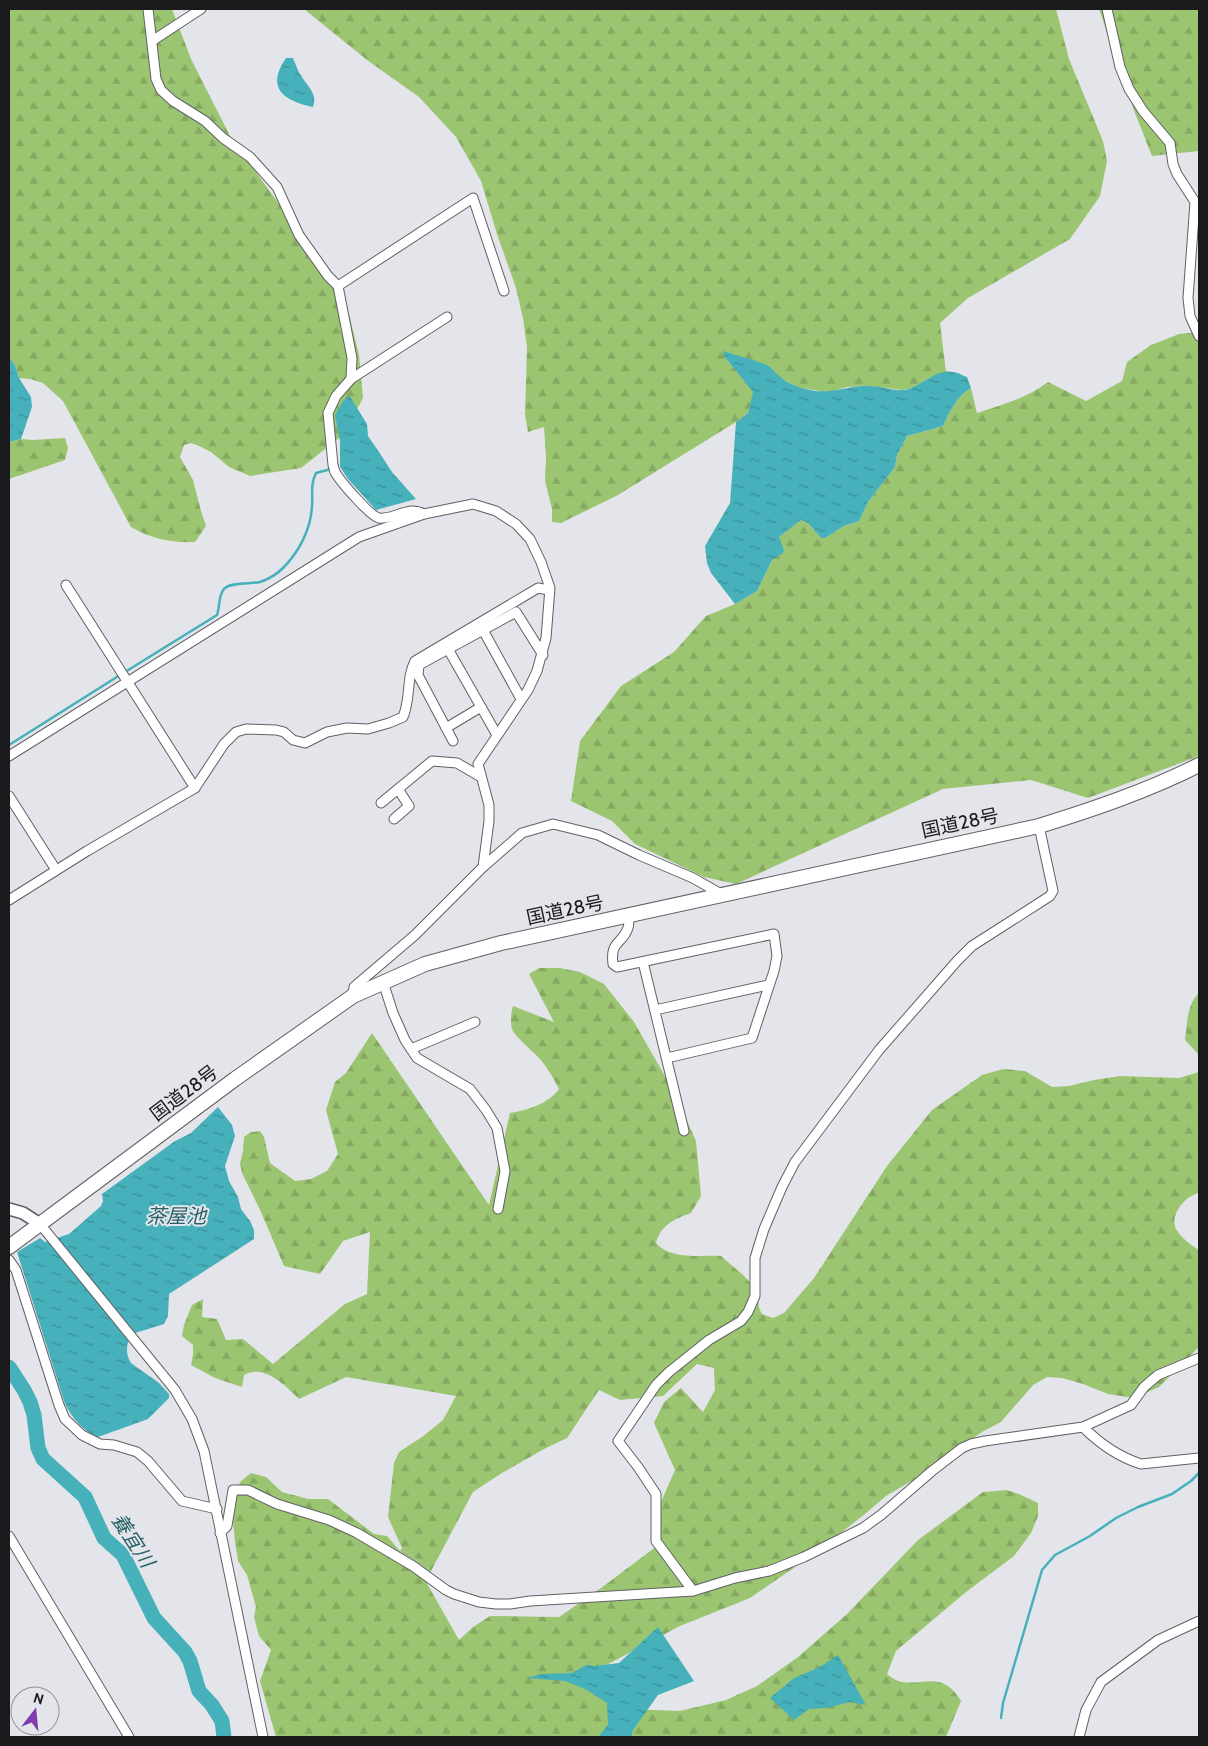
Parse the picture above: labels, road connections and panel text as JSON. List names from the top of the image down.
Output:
{
  "streets": {
    "highway": ["国道28号"]
  },
  "water": ["茶屋池", "養宜川"],
  "north": "top"
}
